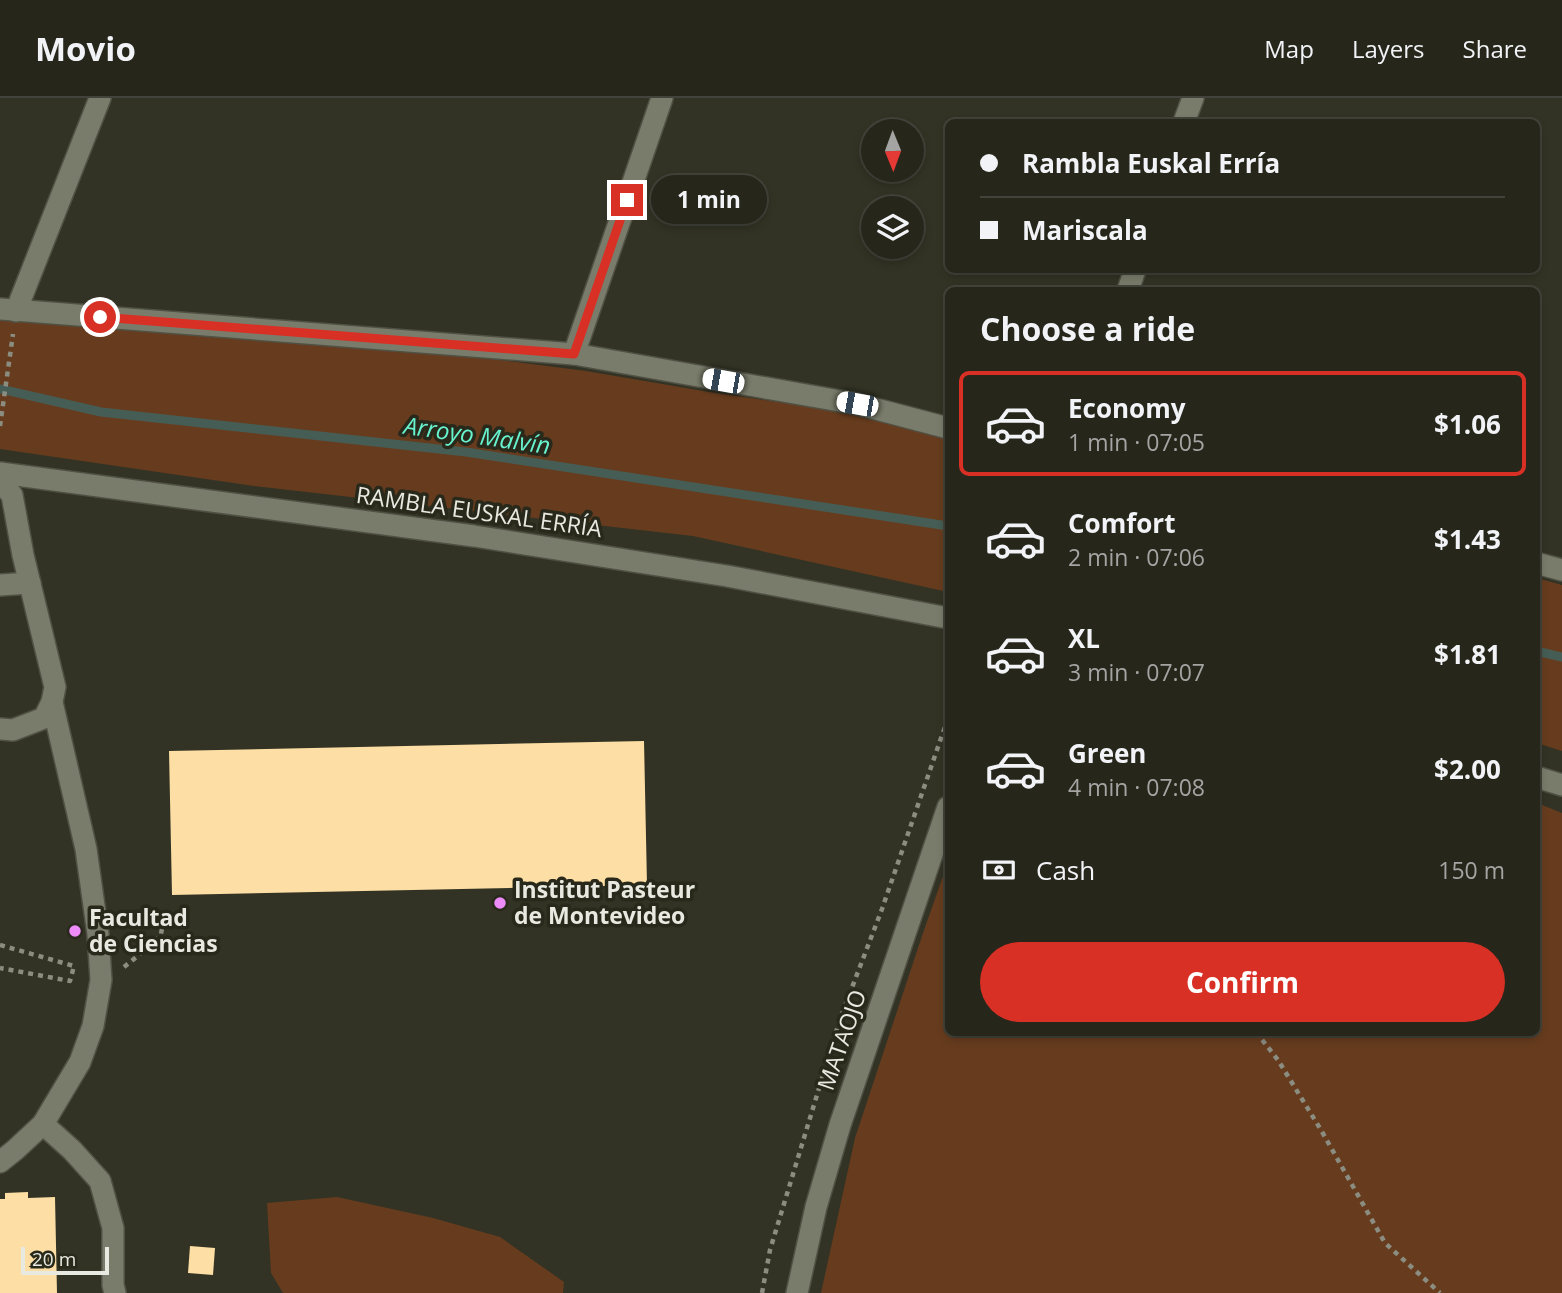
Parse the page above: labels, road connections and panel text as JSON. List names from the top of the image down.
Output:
{
  "streets": {
    "street": ["RAMBLA EUSKAL ERRÍA", "MATAOJO"]
  },
  "water": ["Arroyo Malvín"],
  "places": ["Institut Pasteur de Montevideo", "Facultad de Ciencias"],
  "scale_bar": "20 m",
  "north": "bottom",
  "page": {
    "header": "Movio",
    "nav": ["Map", "Layers", "Share"],
    "banner": ["Rambla Euskal Erría", "Mariscala"],
    "bubble": "1 min",
    "heading": "Choose a ride",
    "list": [
      {
        "name": "Economy",
        "note": "1 min · 07:05",
        "value": "$1.06"
      },
      {
        "name": "Comfort",
        "note": "2 min · 07:06",
        "value": "$1.43"
      },
      {
        "name": "XL",
        "note": "3 min · 07:07",
        "value": "$1.81"
      },
      {
        "name": "Green",
        "note": "4 min · 07:08",
        "value": "$2.00"
      }
    ],
    "pay": ["Cash", "150 m"],
    "buttons": "Confirm",
    "scale": "20 m"
  }
}
